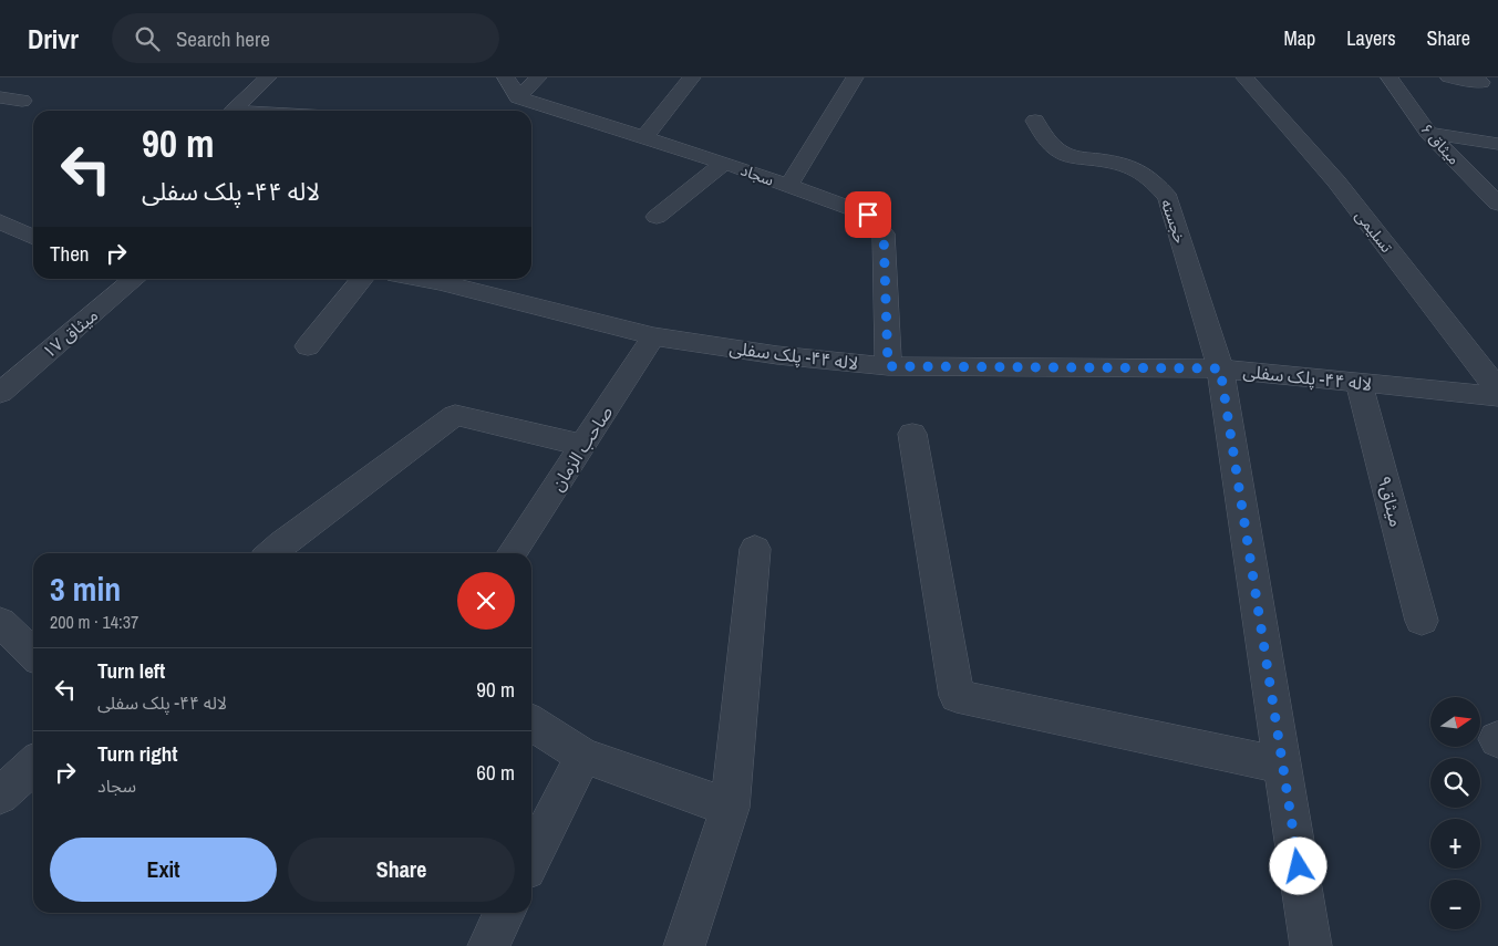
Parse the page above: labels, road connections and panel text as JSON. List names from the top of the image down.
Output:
{
  "streets": {
    "street": [
      "میثاق ۶",
      "سجاد",
      "خجسته",
      "تسلیمی",
      "میثاق ۱۷",
      "لاله ۴۴- پلک سفلی",
      "صاحب الزمان",
      "میثاق۹"
    ]
  },
  "crossings": [
    ["سجاد", "لاله ۴۴- پلک سفلی"],
    ["خجسته", "لاله ۴۴- پلک سفلی"],
    ["لاله ۴۴- پلک سفلی", "صاحب الزمان"],
    ["لاله ۴۴- پلک سفلی", "میثاق۹"]
  ],
  "north": "right",
  "page": {
    "header": "Drivr",
    "search": "Search here",
    "nav": ["Map", "Layers", "Share"],
    "turn": ["90 m", "لاله ۴۴- پلک سفلی"],
    "then": "Then",
    "heading": ["3 min", "200 m · 14:37"],
    "list": [
      {
        "name": "Turn left",
        "note": "لاله ۴۴- پلک سفلی",
        "value": "90 m"
      },
      {
        "name": "Turn right",
        "note": "سجاد",
        "value": "60 m"
      }
    ],
    "map_buttons": ["+", "−"],
    "buttons": ["Exit", "Share"]
  }
}
